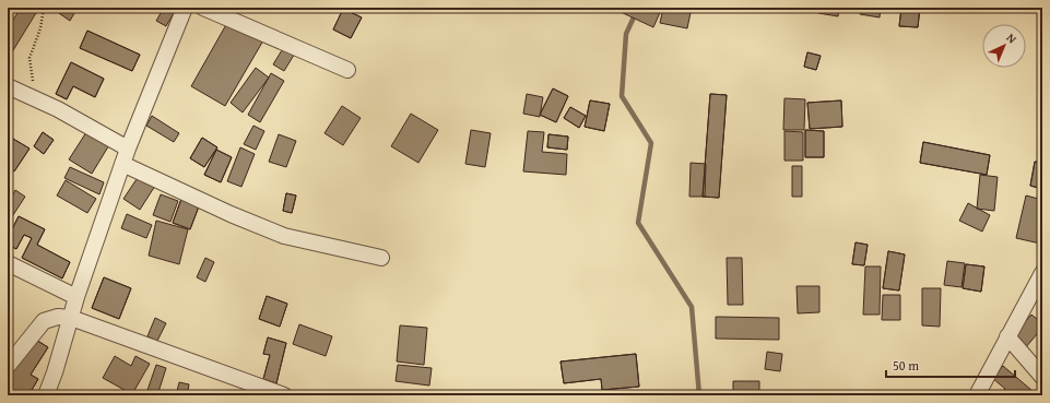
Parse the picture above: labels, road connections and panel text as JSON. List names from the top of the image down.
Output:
{
  "scale_bar": "50 m",
  "north": "top right"
}
